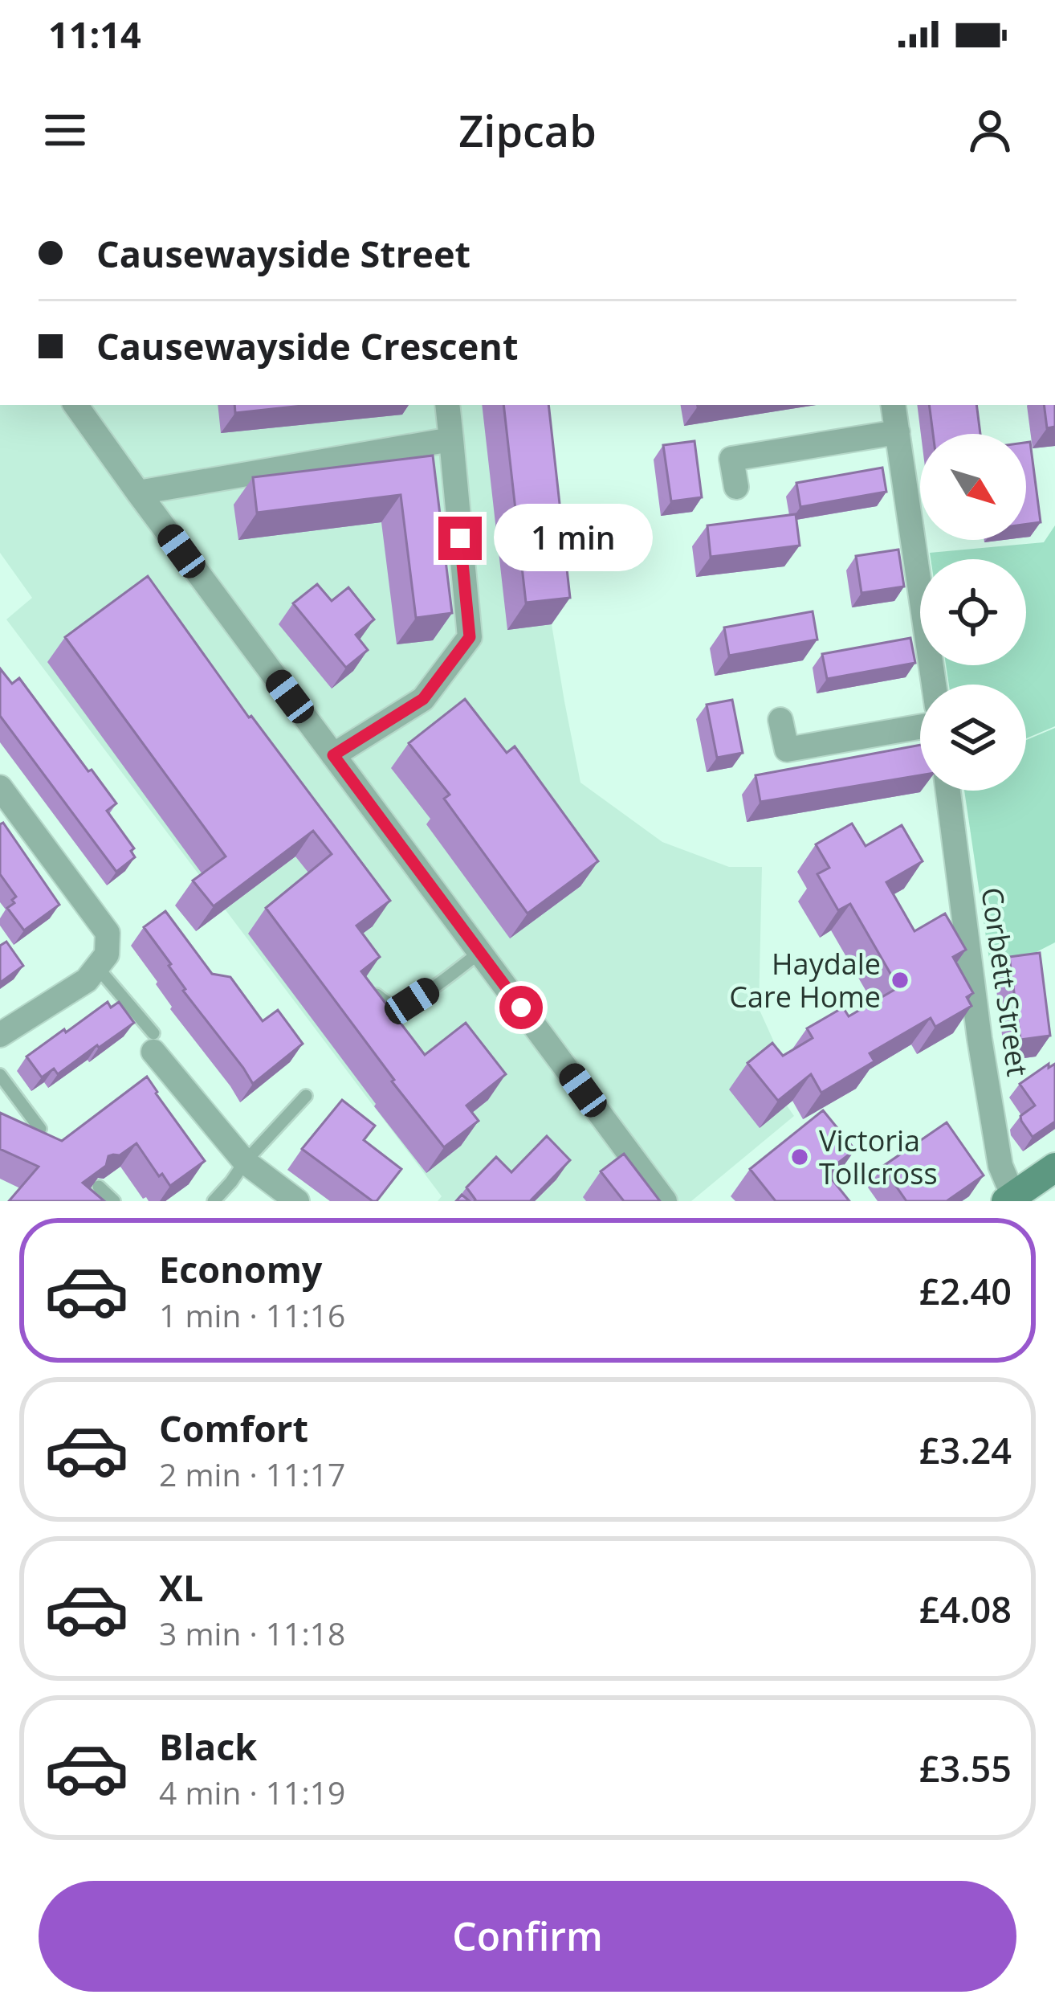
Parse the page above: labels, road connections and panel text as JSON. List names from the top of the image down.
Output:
{
  "streets": {
    "street": ["Corbett Street"]
  },
  "places": ["Haydale Care Home", "Victoria Tollcross"],
  "north": "bottom right",
  "page": {
    "status": "11:14",
    "header": "Zipcab",
    "banner": ["Causewayside Street", "Causewayside Crescent"],
    "bubble": "1 min",
    "list": [
      {
        "name": "Economy",
        "note": "1 min · 11:16",
        "value": "£2.40"
      },
      {
        "name": "Comfort",
        "note": "2 min · 11:17",
        "value": "£3.24"
      },
      {
        "name": "XL",
        "note": "3 min · 11:18",
        "value": "£4.08"
      },
      {
        "name": "Black",
        "note": "4 min · 11:19",
        "value": "£3.55"
      }
    ],
    "buttons": "Confirm"
  }
}
